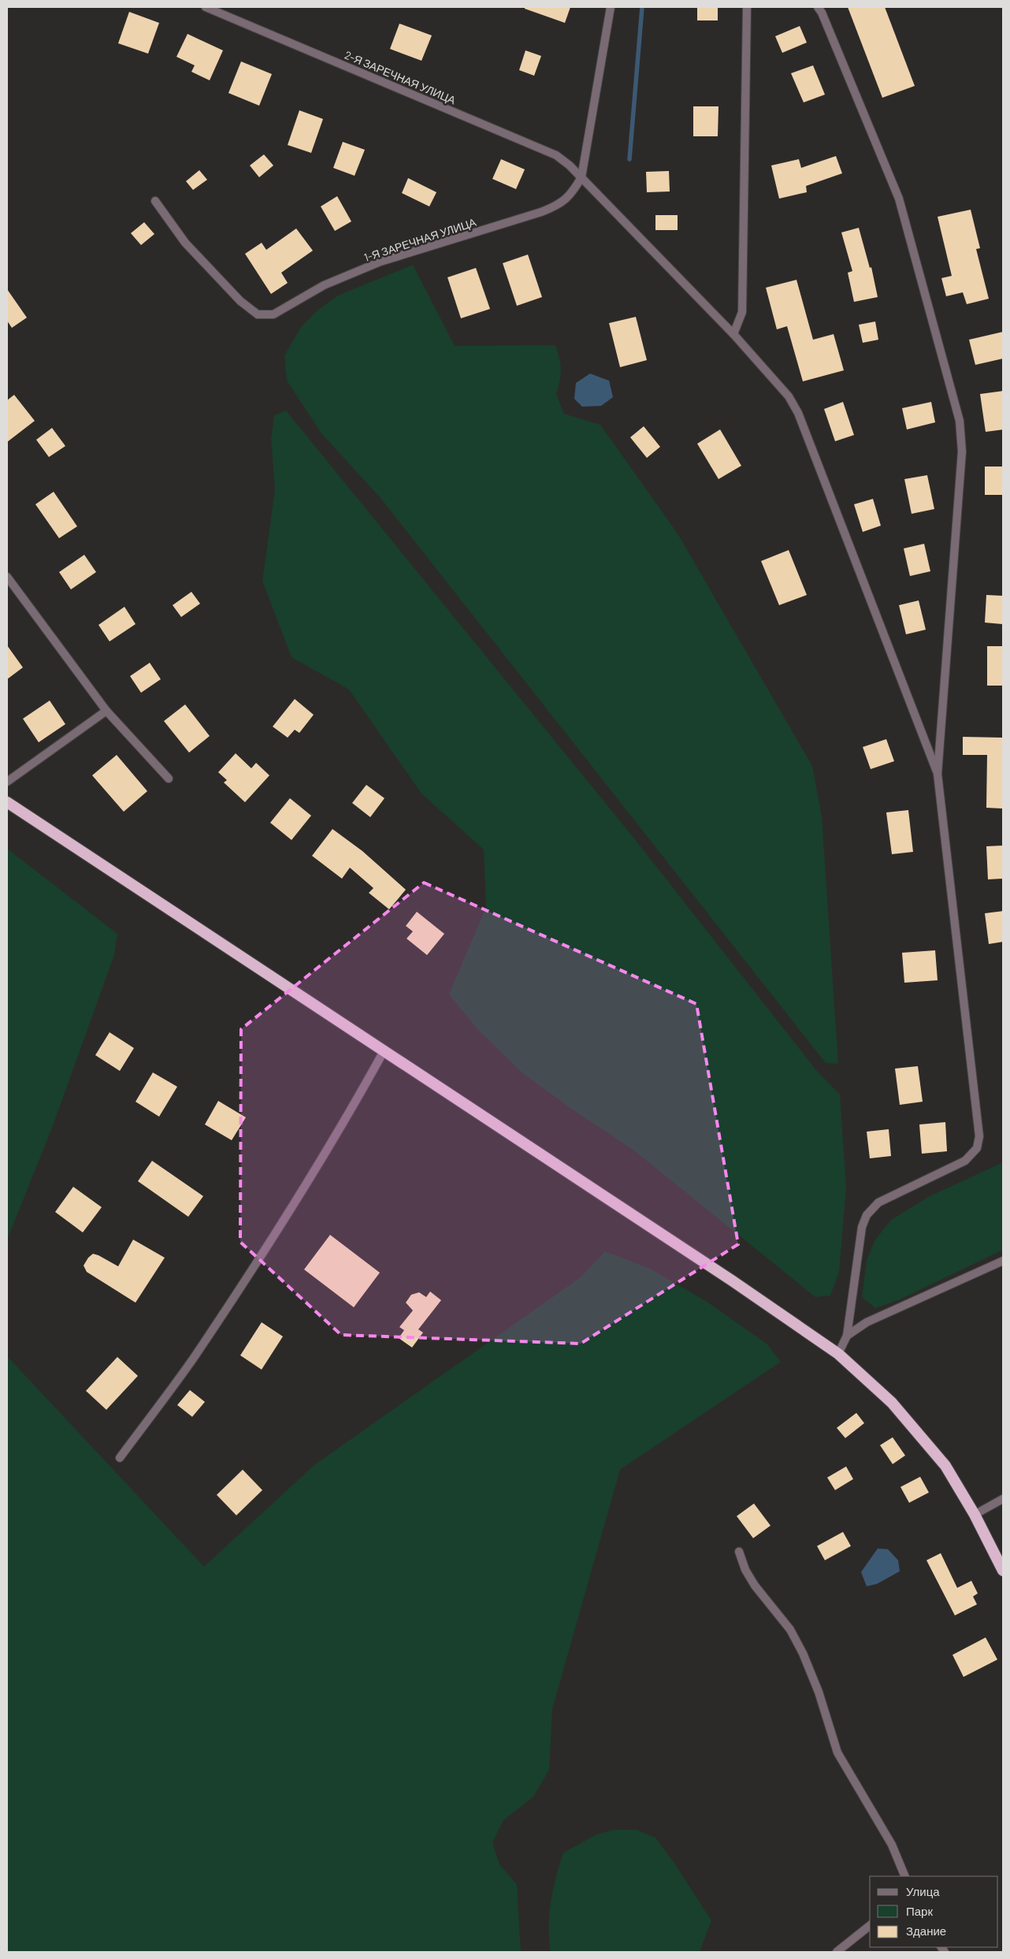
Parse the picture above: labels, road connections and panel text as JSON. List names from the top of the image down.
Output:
{
  "streets": {
    "street": ["2-Я ЗАРЕЧНАЯ УЛИЦА", "1-Я ЗАРЕЧНАЯ УЛИЦА"]
  },
  "crossings": [
    ["2-Я ЗАРЕЧНАЯ УЛИЦА", "1-Я ЗАРЕЧНАЯ УЛИЦА"]
  ],
  "legend": ["Улица", "Парк", "Здание"]
}
